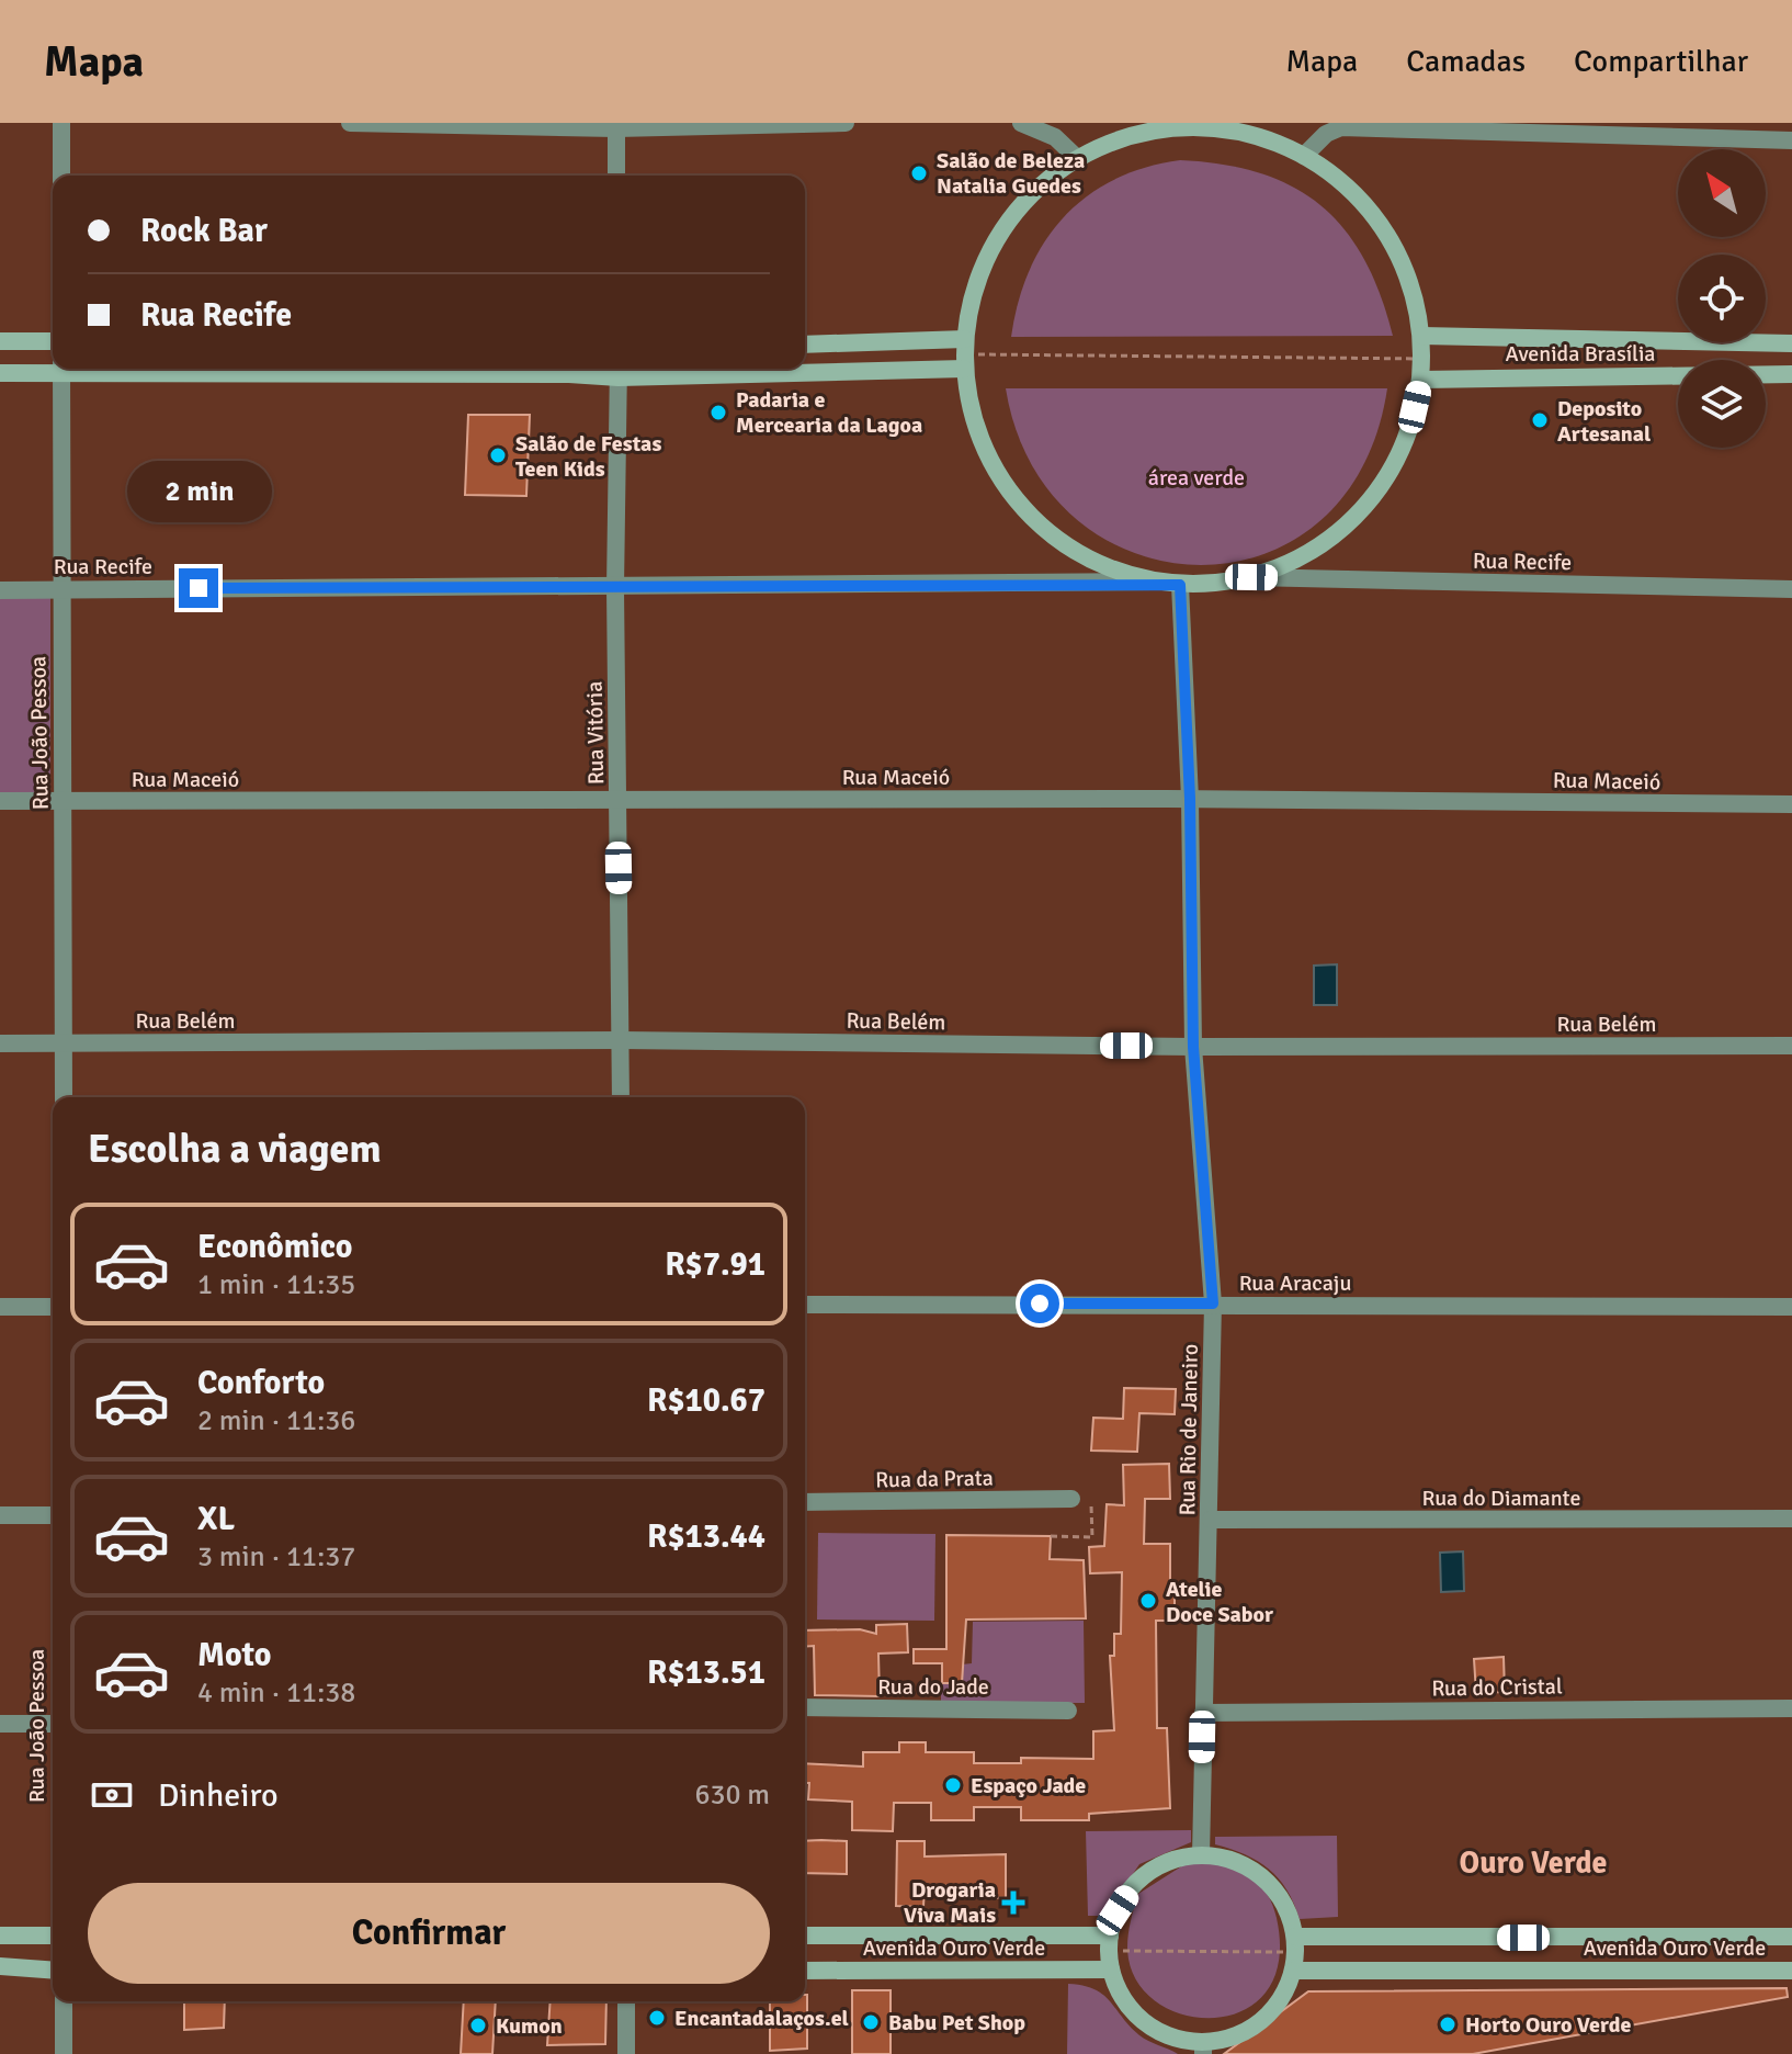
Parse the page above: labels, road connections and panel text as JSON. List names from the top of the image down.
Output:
{
  "streets": {
    "street": [
      "Avenida Brasília",
      "Rua Recife",
      "Rua João Pessoa",
      "Rua Vitória",
      "Rua Maceió",
      "Rua Belém",
      "Rua Aracaju",
      "Rua Rio de Janeiro",
      "Rua da Prata",
      "Rua do Diamante",
      "Rua do Jade",
      "Rua do Cristal",
      "Avenida Ouro Verde"
    ]
  },
  "crossings": [
    ["Rua Recife", "Rua João Pessoa"],
    ["Rua Recife", "Rua Vitória"],
    ["Rua João Pessoa", "Rua Maceió"],
    ["Rua João Pessoa", "Rua Belém"],
    ["Rua Vitória", "Rua Maceió"],
    ["Rua Vitória", "Rua Belém"],
    ["Rua Maceió", "Rua Rio de Janeiro"],
    ["Rua Belém", "Rua Rio de Janeiro"],
    ["Rua Aracaju", "Rua Rio de Janeiro"],
    ["Rua Rio de Janeiro", "Rua do Diamante"],
    ["Rua Rio de Janeiro", "Rua do Cristal"],
    ["Rua Rio de Janeiro", "Avenida Ouro Verde"]
  ],
  "districts": ["Ouro Verde"],
  "parks": ["área verde"],
  "places": {
    "other": [
      "Salão de Beleza Natalia Guedes",
      "Padaria e Mercearia da Lagoa",
      "Deposito Artesanal",
      "Salão de Festas Teen Kids",
      "Atelie Doce Sabor",
      "Espaço Jade",
      "Encantadalaços.el",
      "Babu Pet Shop",
      "Horto Ouro Verde",
      "Kumon"
    ],
    "health": ["Drogaria Viva Mais"]
  },
  "north": "top left",
  "page": {
    "header": "Mapa",
    "nav": ["Mapa", "Camadas", "Compartilhar"],
    "banner": ["Rock Bar", "Rua Recife"],
    "bubble": "2 min",
    "heading": "Escolha a viagem",
    "list": [
      {
        "name": "Econômico",
        "note": "1 min · 11:35",
        "value": "R$7.91"
      },
      {
        "name": "Conforto",
        "note": "2 min · 11:36",
        "value": "R$10.67"
      },
      {
        "name": "XL",
        "note": "3 min · 11:37",
        "value": "R$13.44"
      },
      {
        "name": "Moto",
        "note": "4 min · 11:38",
        "value": "R$13.51"
      }
    ],
    "pay": ["Dinheiro", "630 m"],
    "buttons": "Confirmar"
  }
}
